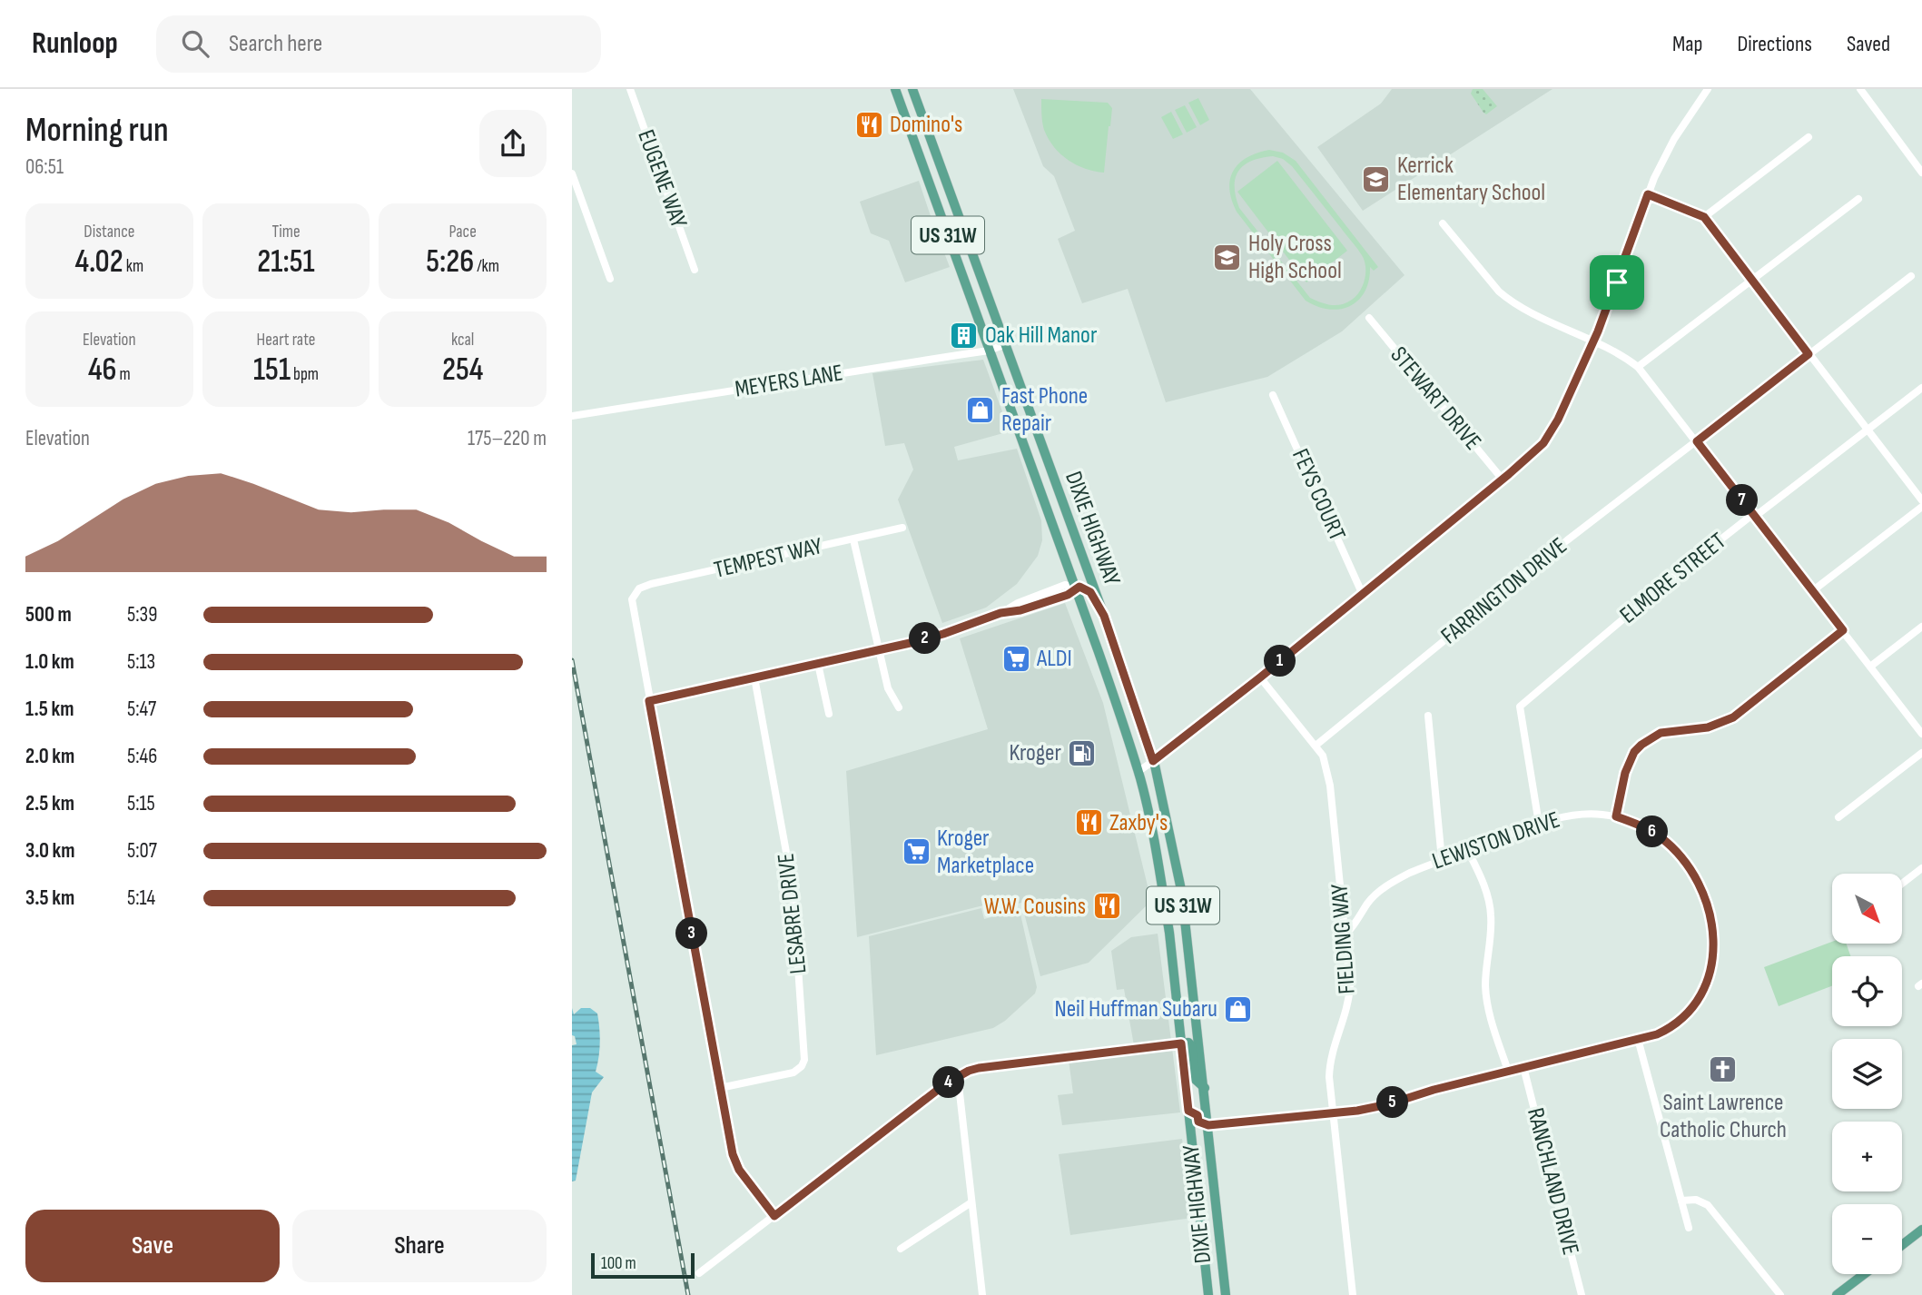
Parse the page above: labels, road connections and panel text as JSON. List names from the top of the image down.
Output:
{
  "streets": {
    "main road": ["US 31W", "DIXIE HIGHWAY"],
    "street": [
      "EUGENE WAY",
      "MEYERS LANE",
      "STEWART DRIVE",
      "FEYS COURT",
      "TEMPEST WAY",
      "ELMORE STREET",
      "FARRINGTON DRIVE",
      "LEWISTON DRIVE",
      "LESABRE DRIVE",
      "FIELDING WAY",
      "RANCHLAND DRIVE"
    ]
  },
  "crossings": [
    ["MEYERS LANE", "DIXIE HIGHWAY"],
    ["DIXIE HIGHWAY", "LEWISTON DRIVE"],
    ["ELMORE STREET", "LEWISTON DRIVE"],
    ["FARRINGTON DRIVE", "FIELDING WAY"],
    ["LEWISTON DRIVE", "FIELDING WAY"],
    ["LEWISTON DRIVE", "RANCHLAND DRIVE"]
  ],
  "places": {
    "restaurant": ["Domino's", "Zaxby's", "W.W. Cousins"],
    "school or university": ["Kerrick Elementary School", "Holy Cross High School"],
    "building": ["Oak Hill Manor"],
    "shop": ["Fast Phone Repair", "Neil Huffman Subaru"],
    "supermarket": ["ALDI", "Kroger Marketplace"],
    "fuel station": ["Kroger"],
    "church": ["Saint Lawrence Catholic Church"]
  },
  "scale_bar": "100 m",
  "north": "bottom right",
  "page": {
    "header": "Runloop",
    "search": "Search here",
    "nav": ["Map", "Directions", "Saved"],
    "heading": ["Morning run", "06:51"],
    "stats": [
      ["Distance", "4.02 km"],
      ["Time", "21:51"],
      ["Pace", "5:26 /km"],
      ["Elevation", "46 m"],
      ["Heart rate", "151 bpm"],
      ["kcal", "254"]
    ],
    "chart": ["Elevation", "175–220 m"],
    "pins": [
      "7",
      "2",
      "1",
      "6",
      "3",
      "4",
      "5"
    ],
    "list": [
      {
        "name": "500 m",
        "note": "5:39"
      },
      {
        "name": "1.0 km",
        "note": "5:13"
      },
      {
        "name": "1.5 km",
        "note": "5:47"
      },
      {
        "name": "2.0 km",
        "note": "5:46"
      },
      {
        "name": "2.5 km",
        "note": "5:15"
      },
      {
        "name": "3.0 km",
        "note": "5:07"
      },
      {
        "name": "3.5 km",
        "note": "5:14"
      }
    ],
    "map_buttons": ["+", "−"],
    "buttons": ["Save", "Share"],
    "scale": "100 m"
  }
}
